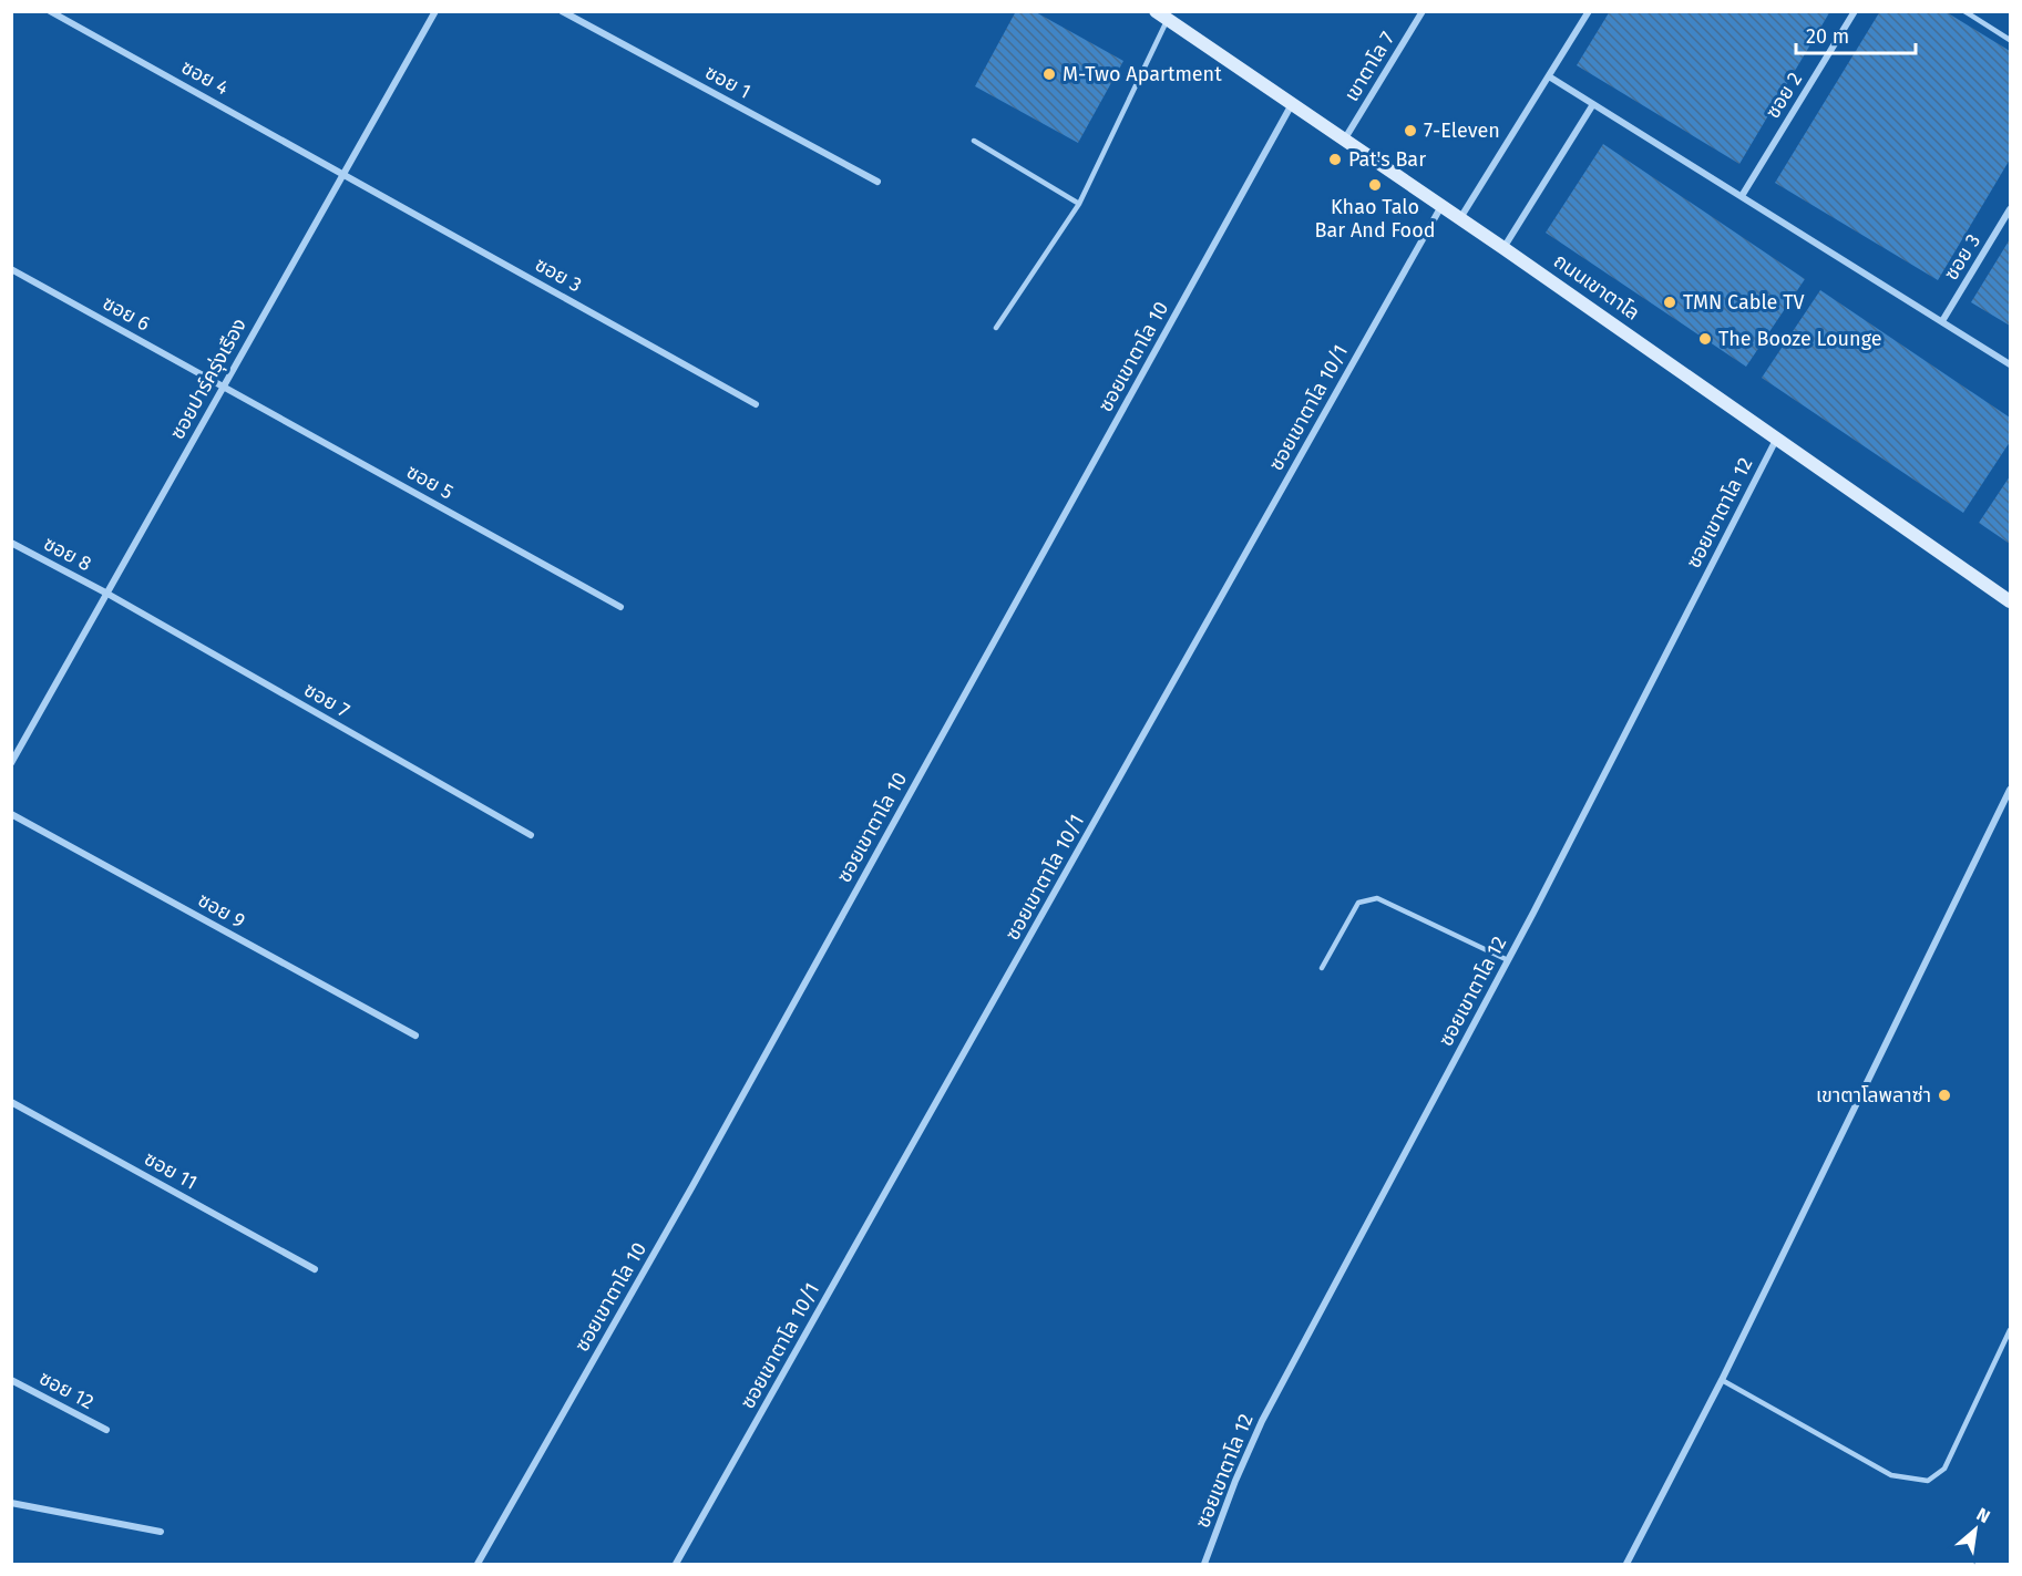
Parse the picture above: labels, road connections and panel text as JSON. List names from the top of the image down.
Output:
{
  "streets": {
    "street": [
      "เขาตาโล 7",
      "ซอย 4",
      "ซอย 1",
      "ซอย 2",
      "ซอย 3",
      "ถนนเขาตาโล",
      "ซอย 6",
      "ซอยเขาตาโล 10",
      "ซอยปาร์ครุ่งเรือง",
      "ซอยเขาตาโล 10/1",
      "ซอย 5",
      "ซอยเขาตาโล 12",
      "ซอย 8",
      "ซอย 7",
      "ซอย 9",
      "ซอย 11",
      "ซอย 12"
    ]
  },
  "crossings": [
    ["เขาตาโล 7", "ถนนเขาตาโล"],
    ["ซอย 4", "ซอย 3"],
    ["ซอย 4", "ซอยปาร์ครุ่งเรือง"],
    ["ซอย 3", "ซอยปาร์ครุ่งเรือง"],
    ["ถนนเขาตาโล", "ซอยเขาตาโล 10"],
    ["ถนนเขาตาโล", "ซอยเขาตาโล 10/1"],
    ["ถนนเขาตาโล", "ซอยเขาตาโล 12"],
    ["ซอย 6", "ซอยปาร์ครุ่งเรือง"],
    ["ซอย 6", "ซอย 5"],
    ["ซอยปาร์ครุ่งเรือง", "ซอย 5"],
    ["ซอยปาร์ครุ่งเรือง", "ซอย 8"],
    ["ซอยปาร์ครุ่งเรือง", "ซอย 7"],
    ["ซอย 8", "ซอย 7"]
  ],
  "places": [
    "M-Two Apartment",
    "7-Eleven",
    "Pat's Bar",
    "Khao Talo Bar And Food",
    "TMN Cable TV",
    "The Booze Lounge",
    "เขาตาโลพลาซ่า"
  ],
  "scale_bar": "20 m",
  "north": "top right"
}
